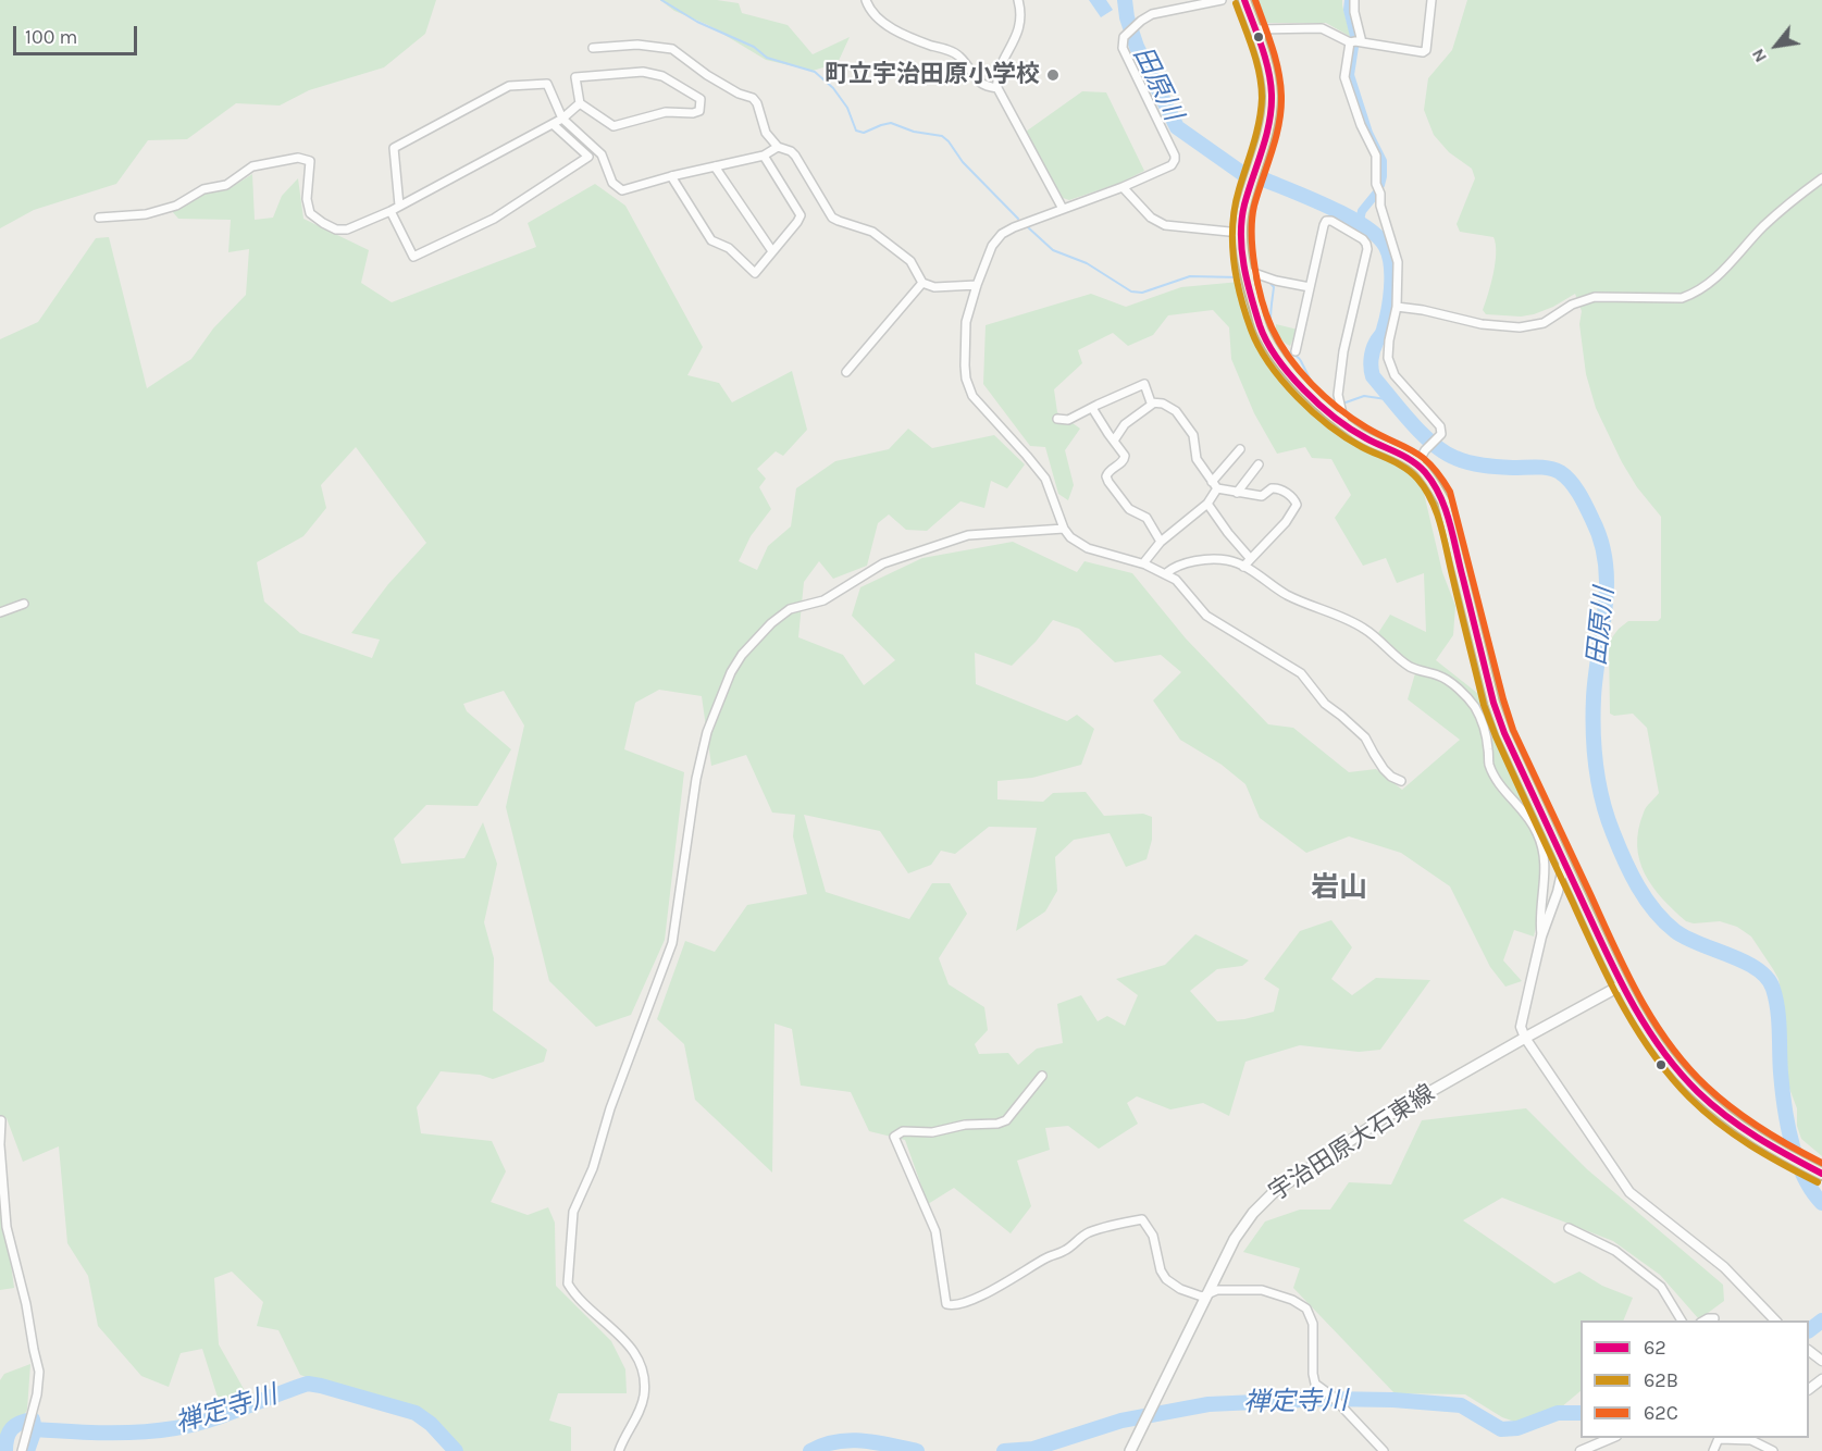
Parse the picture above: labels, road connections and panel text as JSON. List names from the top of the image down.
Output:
{
  "streets": {
    "main road": ["宇治田原大石東線"]
  },
  "districts": ["岩山"],
  "water": ["田原川", "禅定寺川"],
  "places": ["町立宇治田原小学校"],
  "lines": ["transit line 62", "transit line 62C", "transit line 62B"],
  "legend": ["62", "62B", "62C"],
  "scale_bar": "100 m",
  "north": "bottom left"
}
